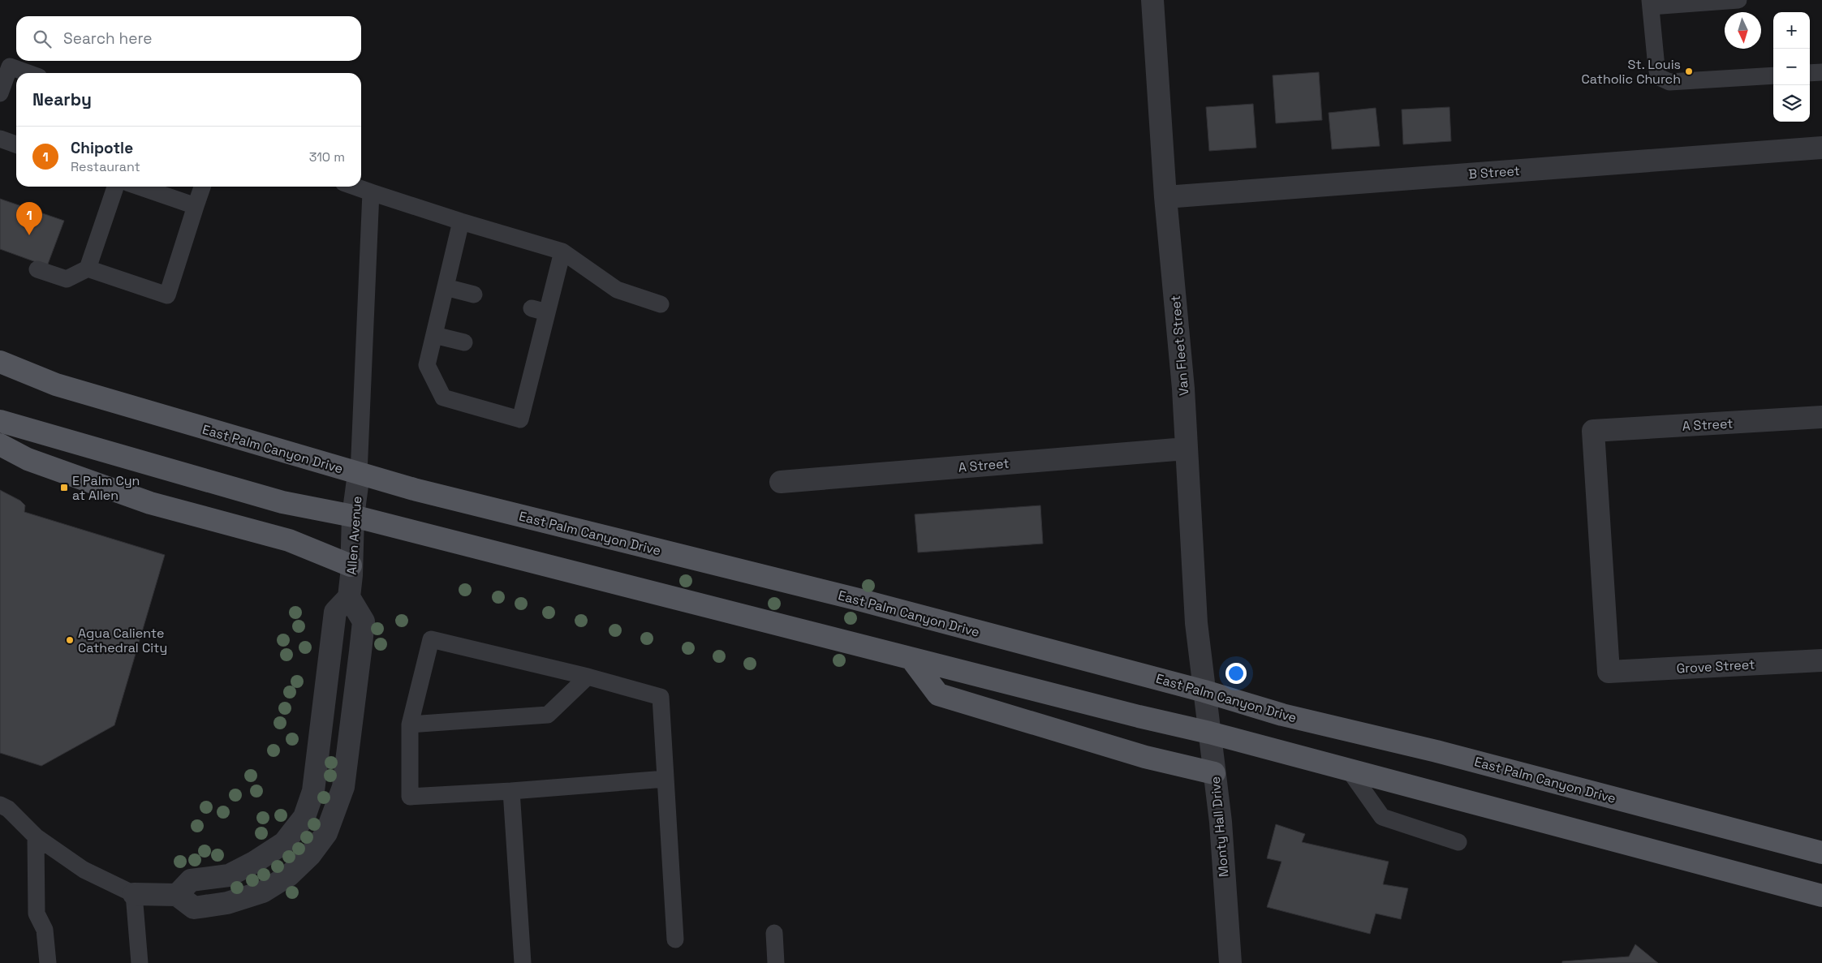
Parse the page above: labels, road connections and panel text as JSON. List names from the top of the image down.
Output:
{
  "streets": {
    "main road": ["East Palm Canyon Drive"],
    "street": [
      "B Street",
      "Van Fleet Street",
      "A Street",
      "Allen Avenue",
      "Grove Street",
      "Monty Hall Drive"
    ]
  },
  "crossings": [
    ["B Street", "Van Fleet Street"],
    ["Van Fleet Street", "A Street"],
    ["Van Fleet Street", "East Palm Canyon Drive"],
    ["Van Fleet Street", "Monty Hall Drive"],
    ["A Street", "Grove Street"],
    ["East Palm Canyon Drive", "Allen Avenue"],
    ["East Palm Canyon Drive", "Monty Hall Drive"]
  ],
  "places": {
    "other": ["St. Louis Catholic Church", "Agua Caliente Cathedral City"],
    "transit": ["E Palm Cyn at Allen"]
  },
  "north": "bottom",
  "page": {
    "map_buttons": ["+", "−"],
    "search": "Search here",
    "heading": "Nearby",
    "list": [
      {
        "mark": "1",
        "name": "Chipotle",
        "note": "Restaurant",
        "value": "310 m"
      }
    ],
    "pins": "1"
  }
}
